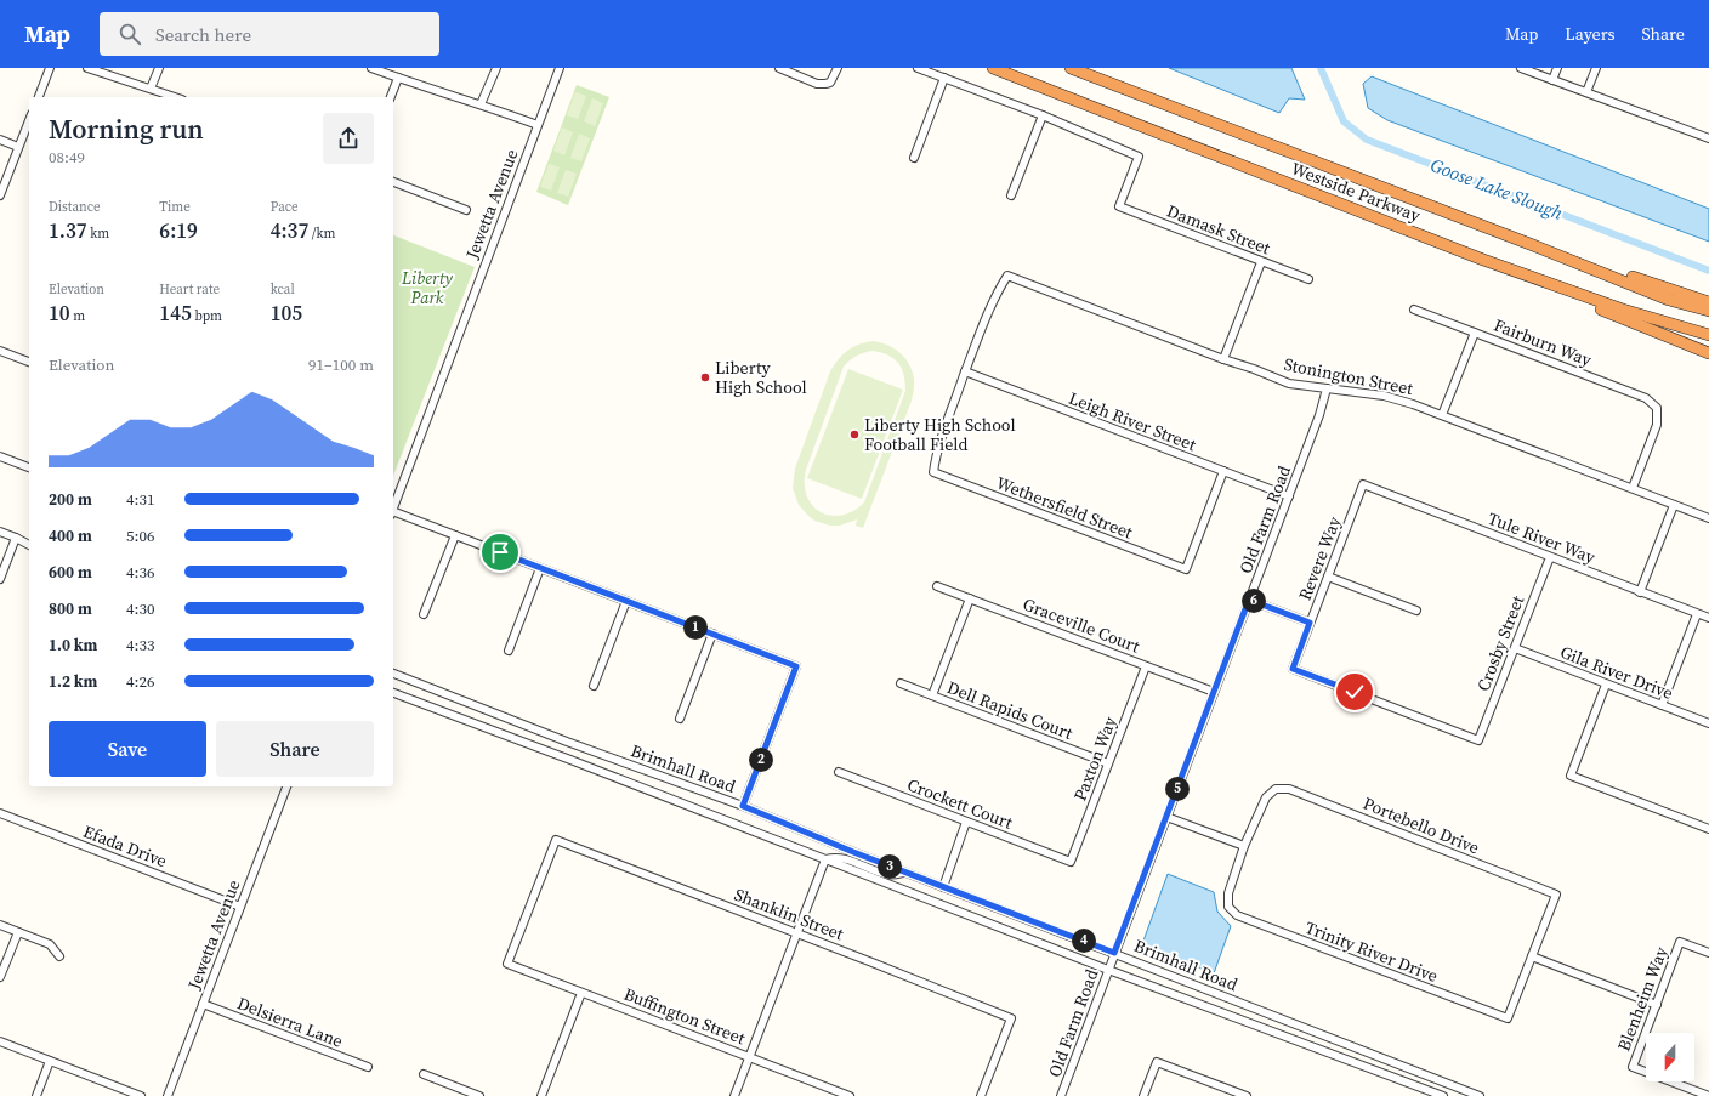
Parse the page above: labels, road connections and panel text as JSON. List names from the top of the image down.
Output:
{
  "streets": {
    "highway": ["Westside Parkway"],
    "street": [
      "Jewetta Avenue",
      "Damask Street",
      "Fairburn Way",
      "Stonington Street",
      "Leigh River Street",
      "Wethersfield Street",
      "Old Farm Road",
      "Tule River Way",
      "Revere Way",
      "Graceville Court",
      "Crosby Street",
      "Gila River Drive",
      "Dell Rapids Court",
      "Paxton Way",
      "Brimhall Road",
      "Crockett Court",
      "Portebello Drive",
      "Efada Drive",
      "Shanklin Street",
      "Trinity River Drive",
      "Blenheim Way",
      "Buffington Street",
      "Delsierra Lane"
    ]
  },
  "crossings": [
    ["Jewetta Avenue", "Efada Drive"],
    ["Jewetta Avenue", "Delsierra Lane"],
    ["Fairburn Way", "Stonington Street"],
    ["Stonington Street", "Leigh River Street"],
    ["Stonington Street", "Wethersfield Street"],
    ["Stonington Street", "Old Farm Road"],
    ["Leigh River Street", "Wethersfield Street"],
    ["Leigh River Street", "Old Farm Road"],
    ["Old Farm Road", "Graceville Court"],
    ["Old Farm Road", "Brimhall Road"],
    ["Tule River Way", "Revere Way"],
    ["Tule River Way", "Crosby Street"],
    ["Revere Way", "Crosby Street"],
    ["Graceville Court", "Paxton Way"],
    ["Crosby Street", "Gila River Drive"],
    ["Dell Rapids Court", "Paxton Way"],
    ["Paxton Way", "Crockett Court"],
    ["Portebello Drive", "Trinity River Drive"],
    ["Shanklin Street", "Buffington Street"]
  ],
  "water": ["Goose Lake Slough"],
  "parks": ["Liberty Park"],
  "places": ["Liberty High School", "Liberty High School Football Field"],
  "north": "bottom",
  "page": {
    "header": "Map",
    "search": "Search here",
    "nav": ["Map", "Layers", "Share"],
    "heading": ["Morning run", "08:49"],
    "stats": [
      ["Distance", "1.37 km"],
      ["Time", "6:19"],
      ["Pace", "4:37 /km"],
      ["Elevation", "10 m"],
      ["Heart rate", "145 bpm"],
      ["kcal", "105"]
    ],
    "chart": ["Elevation", "91–100 m"],
    "list": [
      {
        "name": "200 m",
        "note": "4:31"
      },
      {
        "name": "400 m",
        "note": "5:06"
      },
      {
        "name": "600 m",
        "note": "4:36"
      },
      {
        "name": "800 m",
        "note": "4:30"
      },
      {
        "name": "1.0 km",
        "note": "4:33"
      },
      {
        "name": "1.2 km",
        "note": "4:26"
      }
    ],
    "pins": [
      "6",
      "1",
      "2",
      "5",
      "3",
      "4"
    ],
    "buttons": ["Save", "Share"]
  }
}
